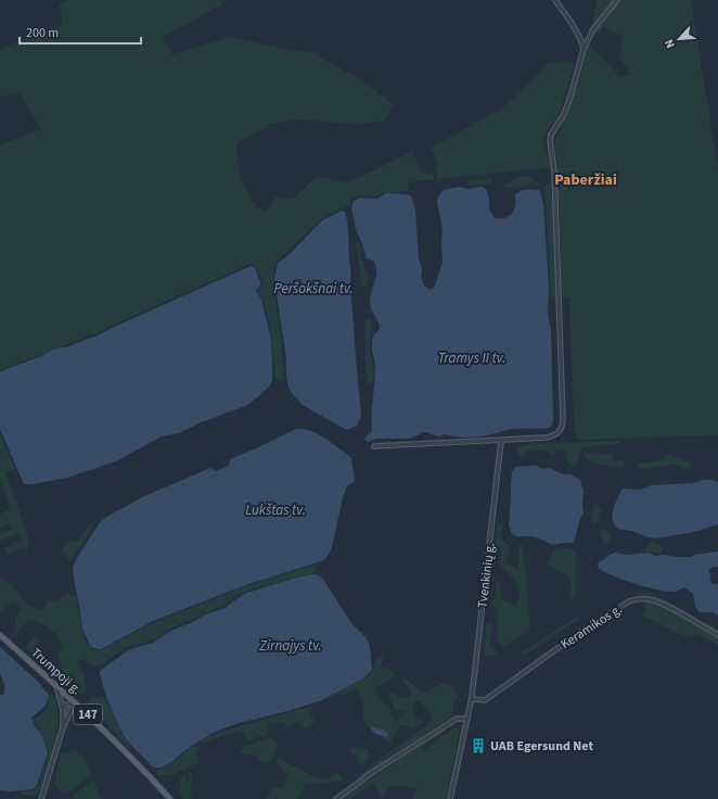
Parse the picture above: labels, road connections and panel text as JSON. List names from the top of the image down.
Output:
{
  "streets": {
    "main road": ["Trumpoji g.", "147"],
    "street": ["Tvenkinių g.", "Keramikos g."]
  },
  "crossings": [
    ["Tvenkinių g.", "Keramikos g."]
  ],
  "districts": ["Paberžiai"],
  "water": [
    "Peršokšnai tv.",
    "Tramys II tv.",
    "Lukštas tv.",
    "Zirnajys tv."
  ],
  "places": {
    "building": ["UAB Egersund Net"]
  },
  "scale_bar": "200 m",
  "north": "bottom left"
}
